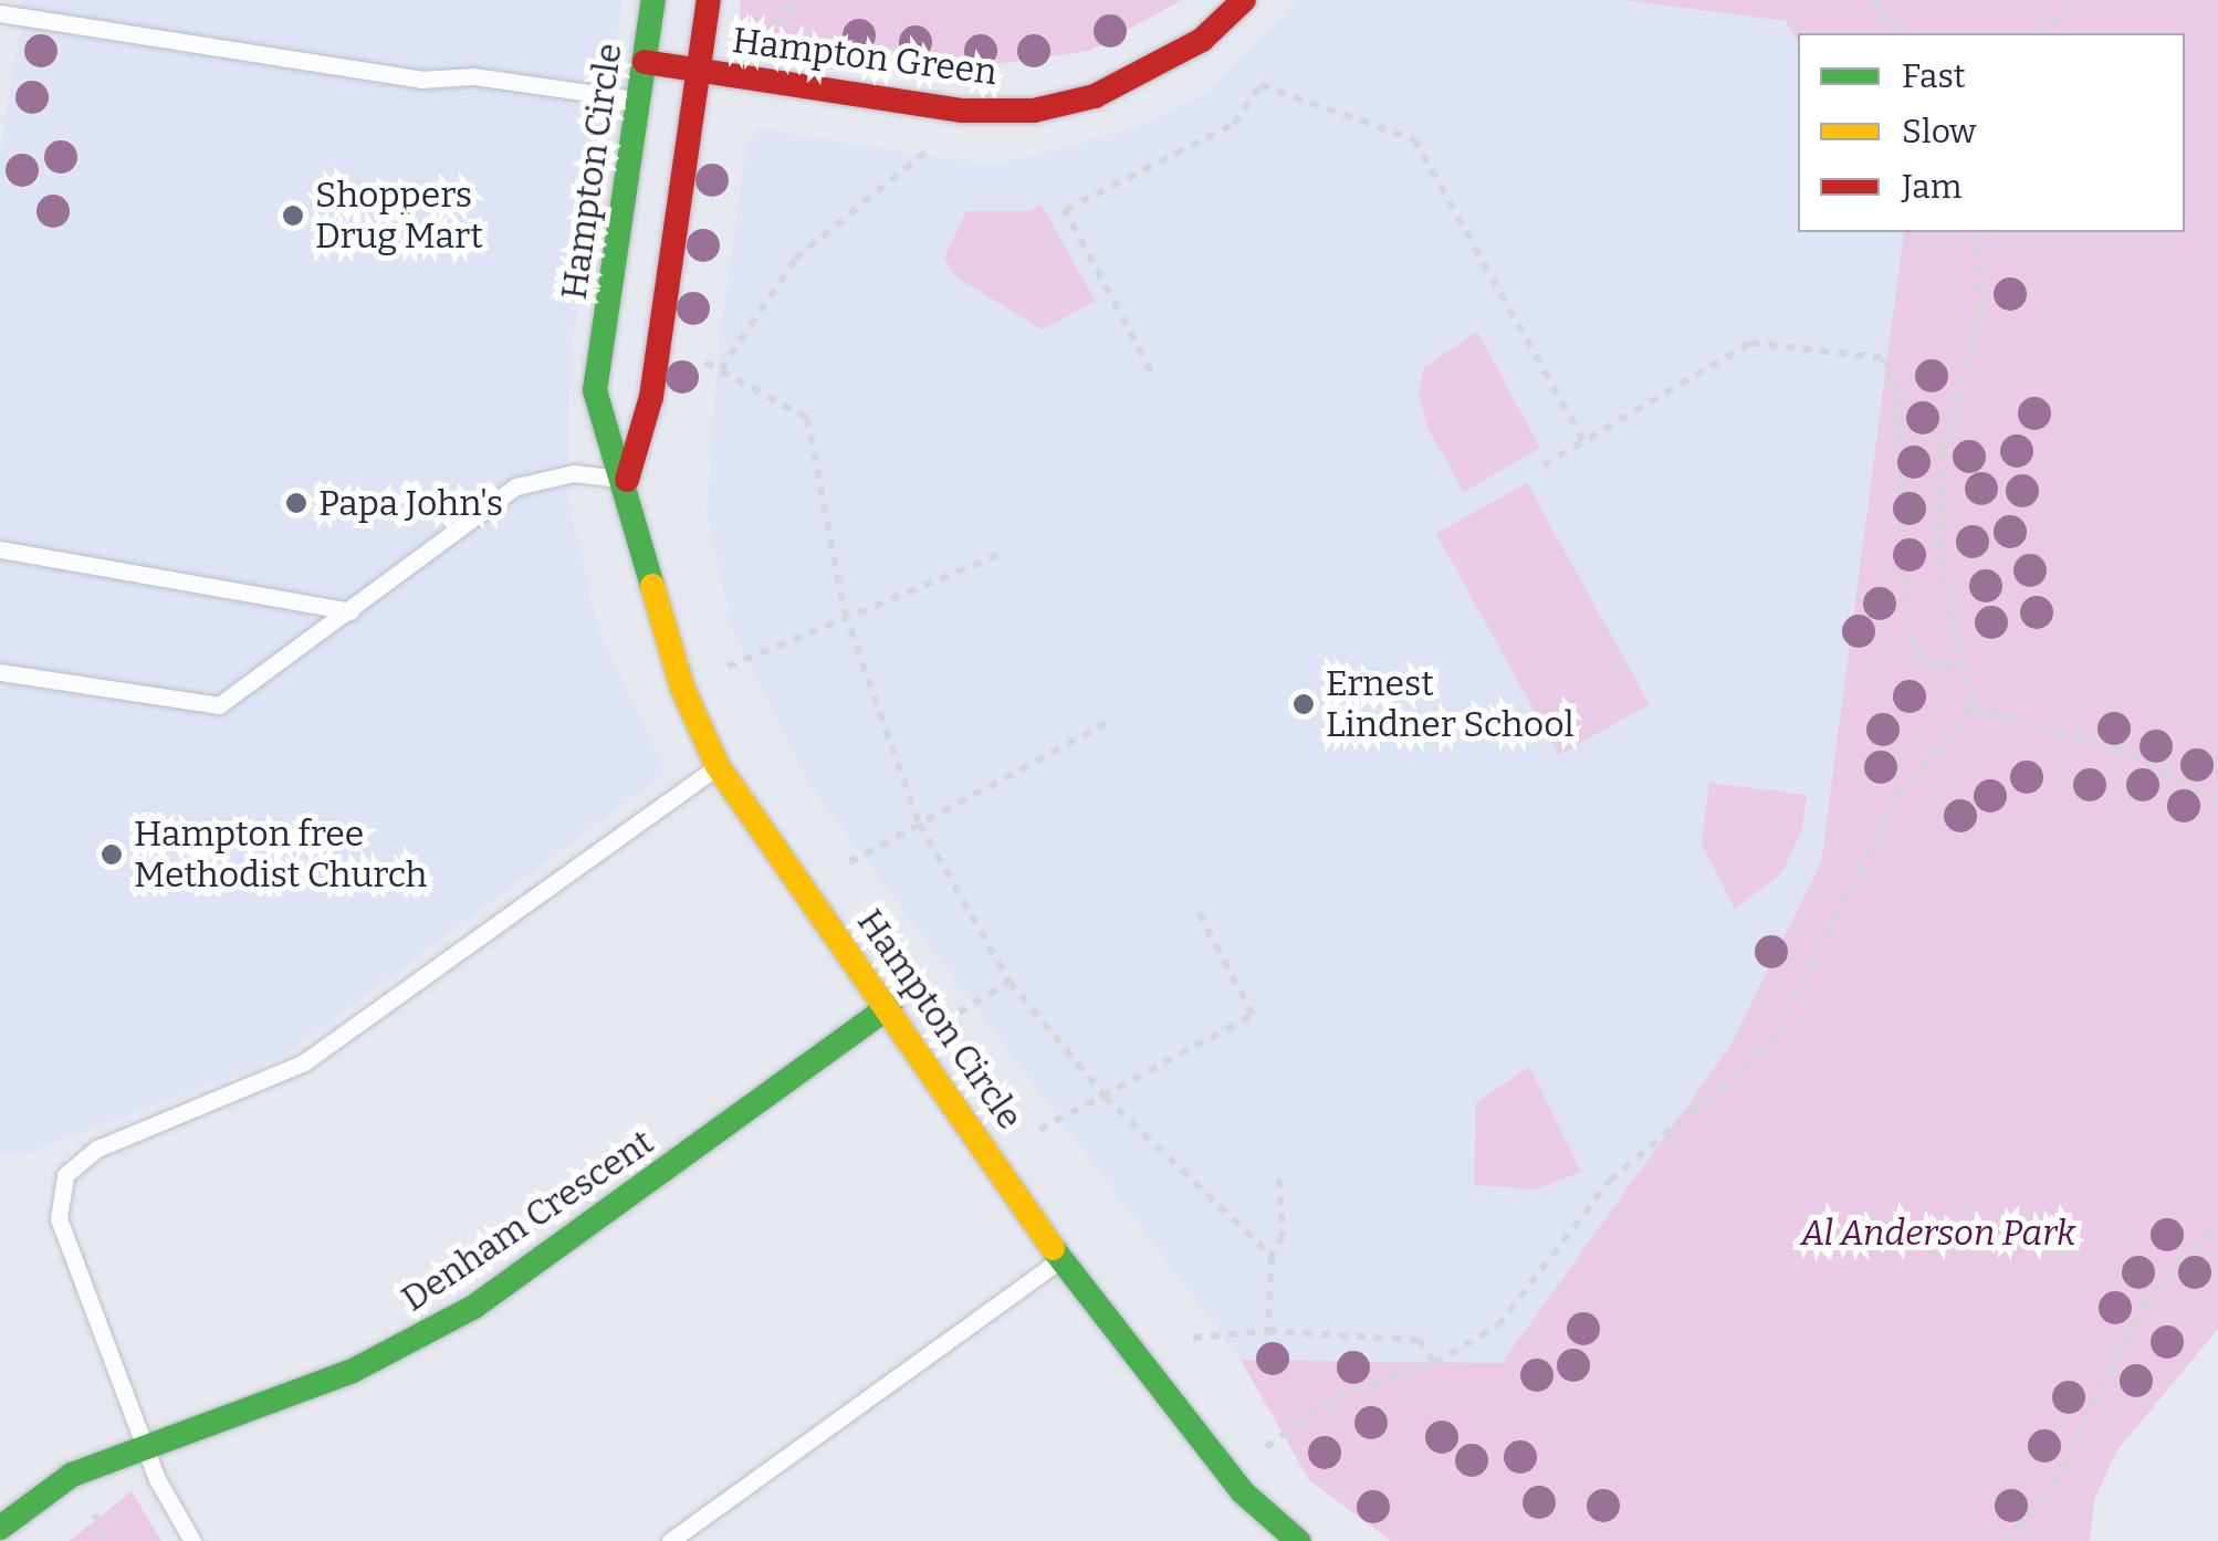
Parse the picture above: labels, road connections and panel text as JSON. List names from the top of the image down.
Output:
{
  "streets": {
    "street": ["Hampton Green", "Hampton Circle", "Denham Crescent"]
  },
  "crossings": [
    ["Hampton Green", "Hampton Circle"],
    ["Hampton Circle", "Denham Crescent"]
  ],
  "parks": ["Al Anderson Park"],
  "places": [
    "Shoppers Drug Mart",
    "Papa John's",
    "Ernest Lindner School",
    "Hampton free Methodist Church"
  ],
  "legend": ["Fast", "Slow", "Jam"]
}
